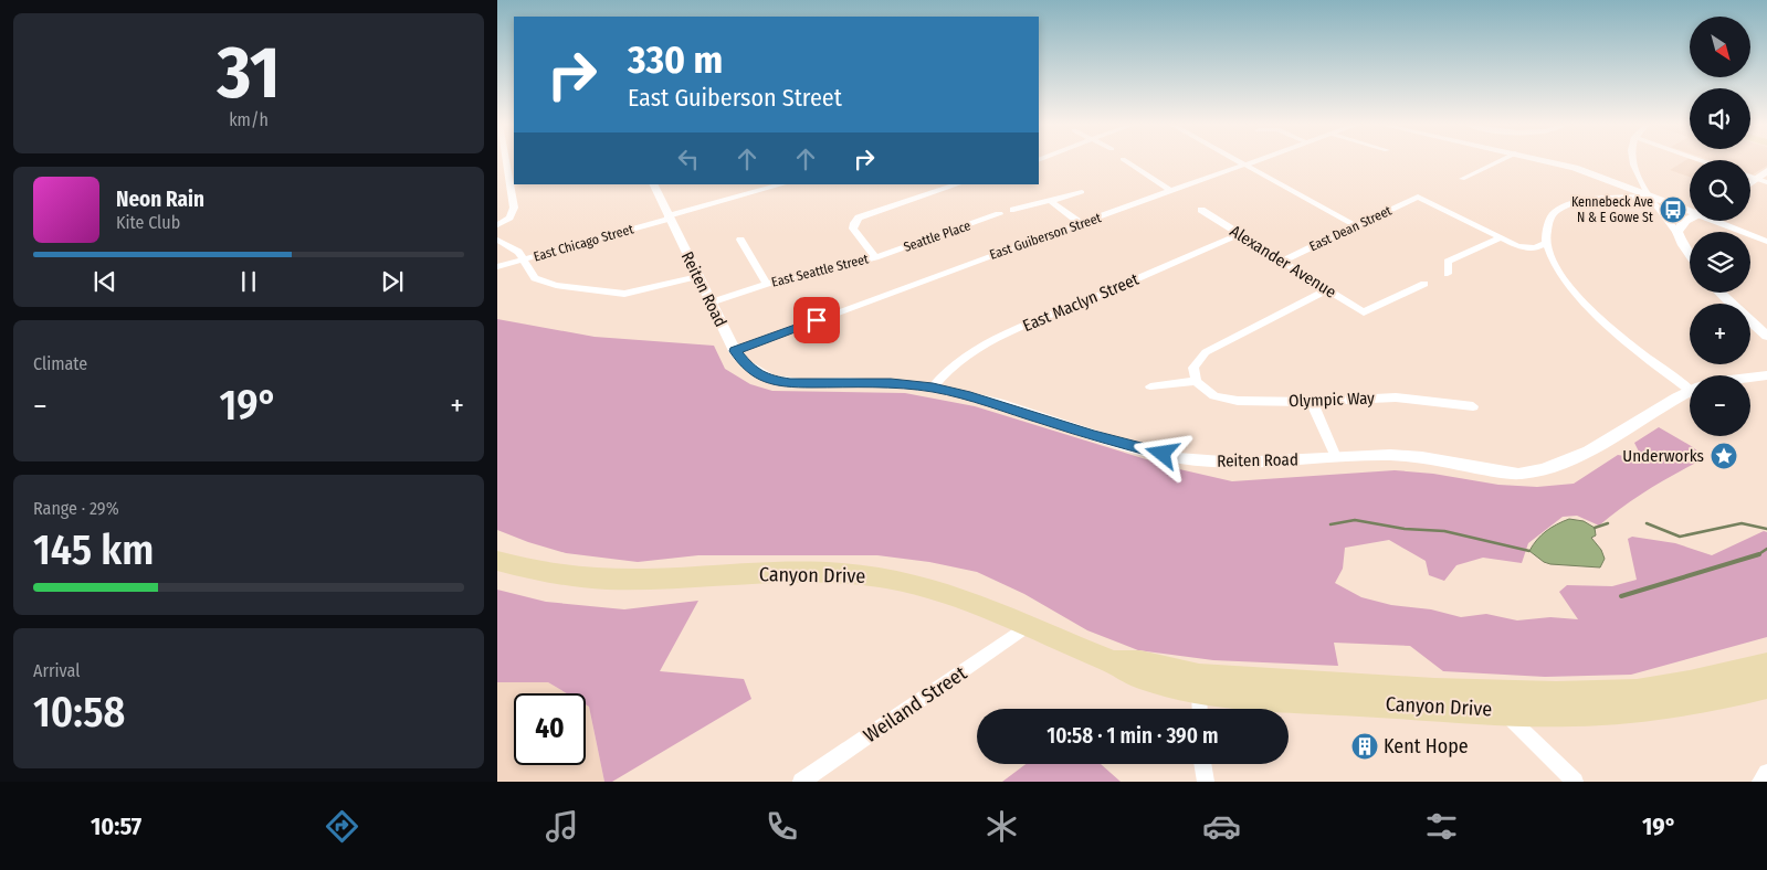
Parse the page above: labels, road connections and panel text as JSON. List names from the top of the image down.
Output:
{
  "streets": {
    "main road": ["Canyon Drive"],
    "street": [
      "East Dean Street",
      "Seattle Place",
      "East Guiberson Street",
      "East Chicago Street",
      "Alexander Avenue",
      "East Seattle Street",
      "Reiten Road",
      "East Maclyn Street",
      "Olympic Way",
      "Weiland Street"
    ]
  },
  "crossings": [
    ["East Dean Street", "Alexander Avenue"],
    ["Seattle Place", "East Seattle Street"],
    ["East Guiberson Street", "Reiten Road"],
    ["East Chicago Street", "Reiten Road"],
    ["Alexander Avenue", "East Maclyn Street"],
    ["East Seattle Street", "Reiten Road"],
    ["Reiten Road", "East Maclyn Street"],
    ["Canyon Drive", "Weiland Street"]
  ],
  "places": {
    "bus stop": ["Kennebeck Ave N & E Gowe St"],
    "place": ["Underworks"],
    "building": ["Kent Hope"]
  },
  "north": "bottom right",
  "page": {
    "tile": [
      ["31", "km/h"],
      "Climate",
      ["Range · 29%", "145 km"],
      ["Arrival", "10:58"]
    ],
    "map_buttons": ["+", "−"],
    "turn": ["330 m", "East Guiberson Street"],
    "song": ["Neon Rain", "Kite Club"],
    "heat": ["−", "19°", "+"],
    "limit": "40",
    "trip": "10:58 · 1 min · 390 m",
    "tabs": ["10:57", "19°"]
  }
}
